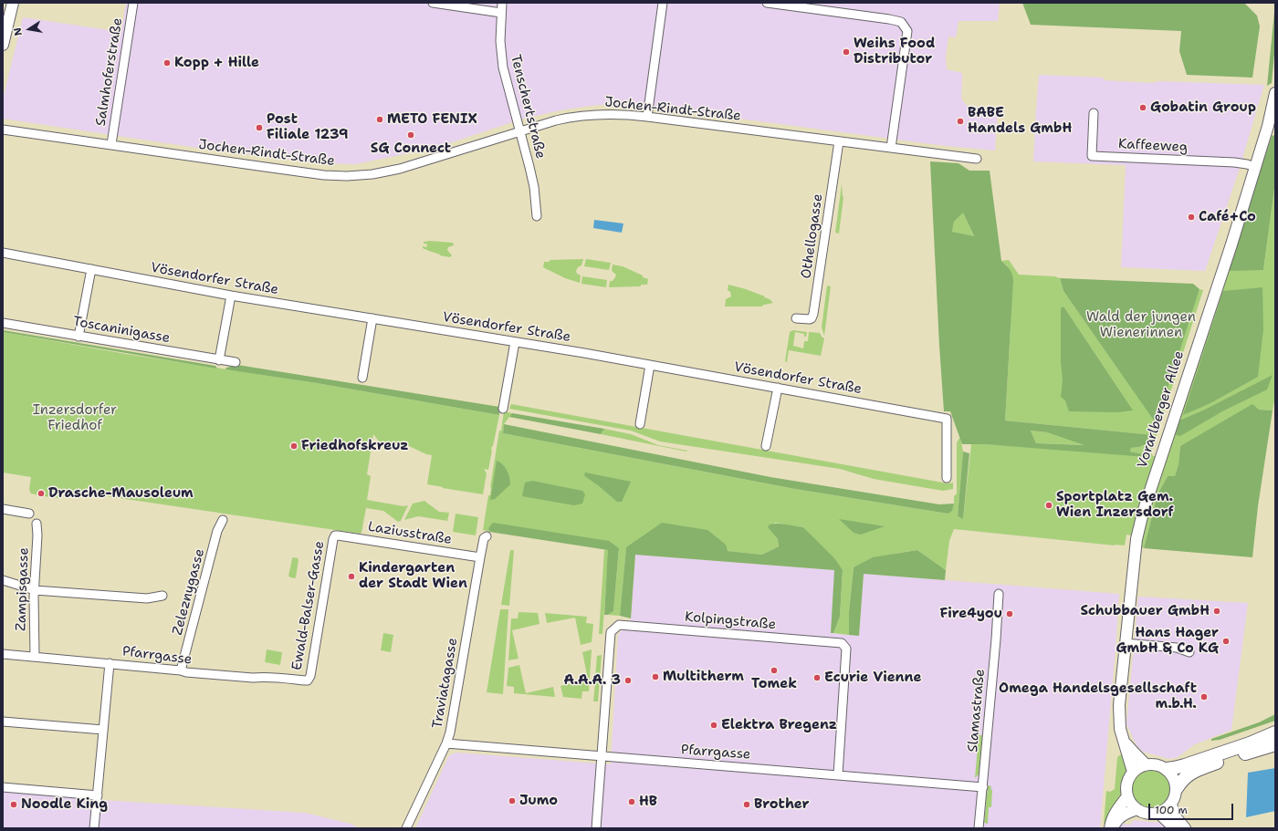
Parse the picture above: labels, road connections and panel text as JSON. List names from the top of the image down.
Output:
{
  "streets": {
    "main road": ["Vorarlberger Allee"],
    "street": [
      "Salmhoferstraße",
      "Tenschertstraße",
      "Jochen-Rindt-Straße",
      "Kaffeeweg",
      "Othellogasse",
      "Vösendorfer Straße",
      "Toscaninigasse",
      "Laziusstraße",
      "Zampisgasse",
      "Zeleznygasse",
      "Ewald-Balser-Gasse",
      "Kolpingstraße",
      "Pfarrgasse",
      "Traviatagasse",
      "Slamastraße"
    ]
  },
  "crossings": [
    ["Salmhoferstraße", "Jochen-Rindt-Straße"],
    ["Tenschertstraße", "Jochen-Rindt-Straße"],
    ["Jochen-Rindt-Straße", "Othellogasse"],
    ["Kaffeeweg", "Vorarlberger Allee"],
    ["Laziusstraße", "Ewald-Balser-Gasse"],
    ["Laziusstraße", "Traviatagasse"],
    ["Zampisgasse", "Pfarrgasse"],
    ["Zeleznygasse", "Pfarrgasse"],
    ["Ewald-Balser-Gasse", "Pfarrgasse"],
    ["Kolpingstraße", "Pfarrgasse"],
    ["Pfarrgasse", "Traviatagasse"],
    ["Pfarrgasse", "Slamastraße"]
  ],
  "parks": ["Wald der jungen Wienerinnen", "Inzersdorfer Friedhof"],
  "places": [
    "Weihs Food Distributor",
    "Kopp + Hille",
    "Gobatin Group",
    "METO FENIX",
    "BABE Handels GmbH",
    "Post Filiale 1239",
    "SG Connect",
    "Café+Co",
    "Friedhofskreuz",
    "Drasche-Mausoleum",
    "Sportplatz Gem. Wien Inzersdorf",
    "Kindergarten der Stadt Wien",
    "Schubbauer GmbH",
    "Fire4you",
    "Hans Hager GmbH & Co KG",
    "Tomek",
    "Multitherm",
    "Ecurie Vienne",
    "A.A.A. 3",
    "Omega Handelsgesellschaft m.b.H.",
    "Elektra Bregenz",
    "Jumo",
    "HB",
    "Noodle King",
    "Brother"
  ],
  "scale_bar": "100 m",
  "north": "left"
}
